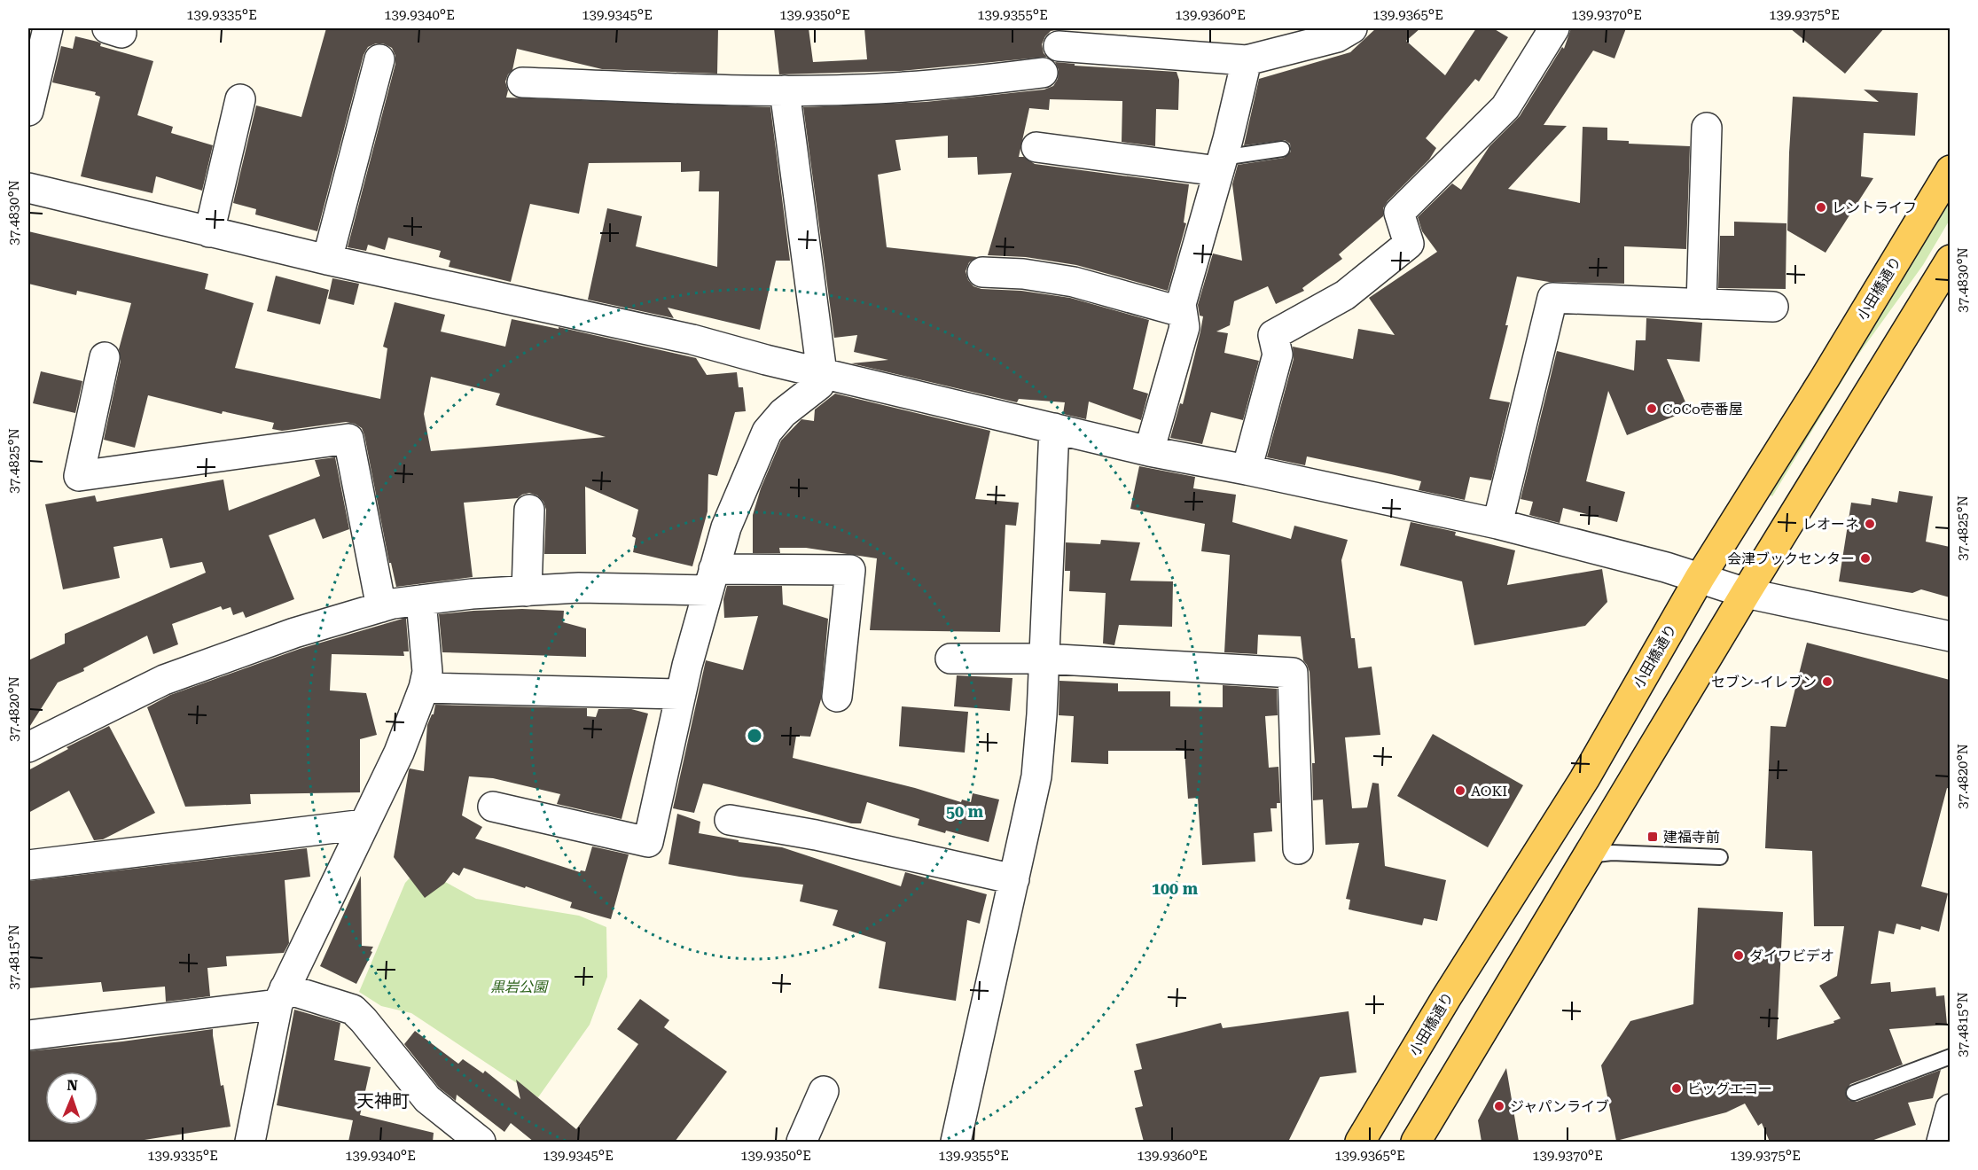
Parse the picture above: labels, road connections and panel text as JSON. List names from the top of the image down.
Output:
{
  "streets": {
    "main road": ["小田橋通り"]
  },
  "districts": ["天神町"],
  "parks": ["黒岩公園"],
  "places": {
    "other": [
      "レントライフ",
      "CoCo壱番屋",
      "レオーネ",
      "会津ブックセンター",
      "セブン-イレブン",
      "AOKI",
      "ダイワビデオ",
      "ビッグエコー",
      "ジャパンライブ"
    ],
    "transit": ["建福寺前"]
  },
  "north": "top",
  "coordinates": [
    "139.9335°E",
    "139.9340°E",
    "139.9345°E",
    "139.9350°E",
    "139.9355°E",
    "139.9360°E",
    "139.9365°E",
    "139.9370°E",
    "139.9375°E",
    "37.4830°N",
    "37.4825°N",
    "37.4820°N",
    "37.4815°N"
  ],
  "rings": ["50 m", "100 m"]
}
